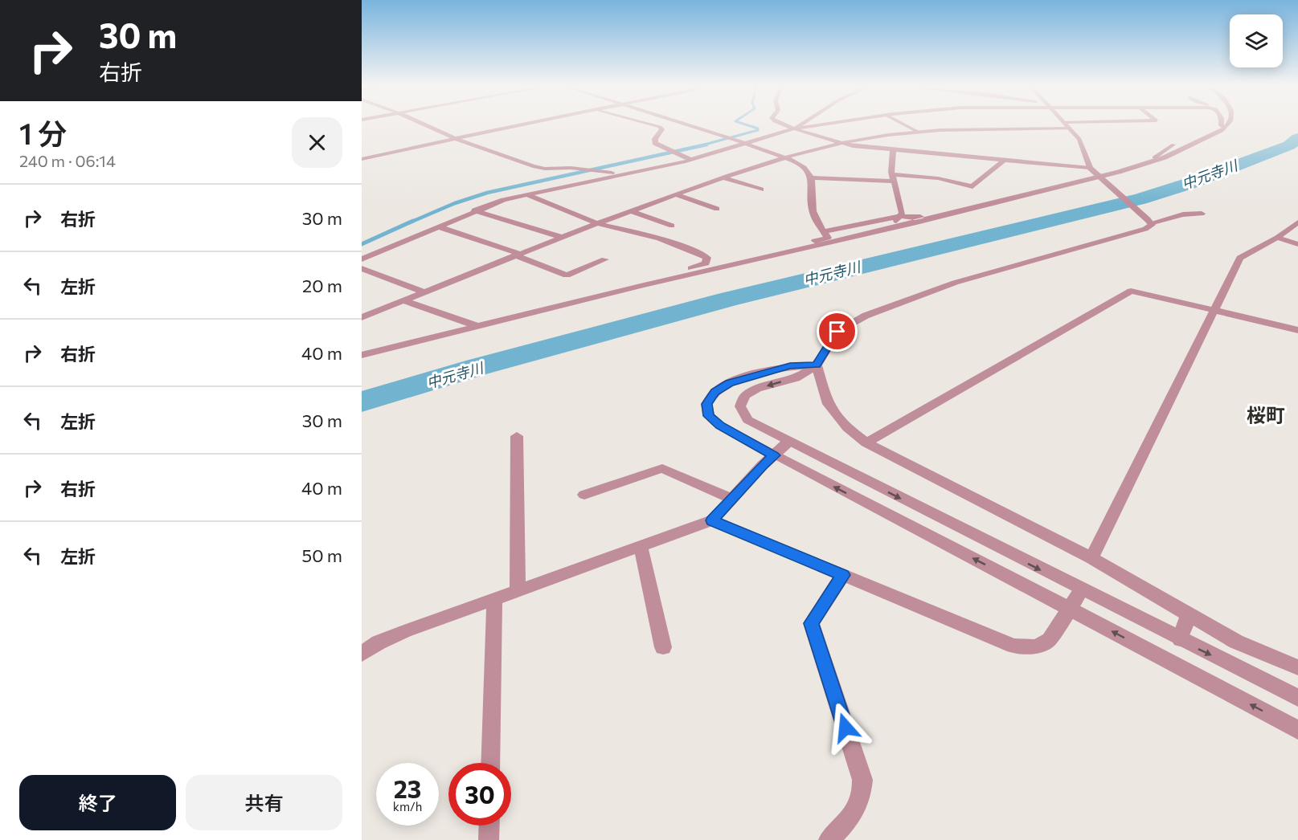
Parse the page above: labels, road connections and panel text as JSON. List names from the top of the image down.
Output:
{
  "districts": ["桜町"],
  "water": ["中元寺川"],
  "page": {
    "turn": ["30 m", "右折"],
    "heading": ["1 分", "240 m · 06:14"],
    "list": [
      {
        "name": "右折",
        "value": "30 m"
      },
      {
        "name": "左折",
        "value": "20 m"
      },
      {
        "name": "右折",
        "value": "40 m"
      },
      {
        "name": "左折",
        "value": "30 m"
      },
      {
        "name": "右折",
        "value": "40 m"
      },
      {
        "name": "左折",
        "value": "50 m"
      }
    ],
    "speed": "23 km/h",
    "limit": "30",
    "buttons": ["終了", "共有"]
  }
}
